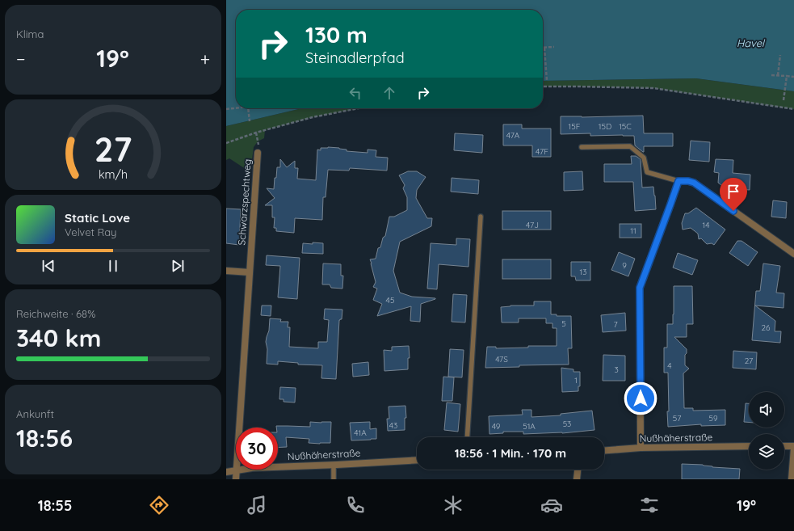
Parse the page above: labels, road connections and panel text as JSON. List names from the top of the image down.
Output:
{
  "streets": {
    "street": ["Schwarzspechtweg", "Nußhäherstraße"]
  },
  "crossings": [
    ["Schwarzspechtweg", "Nußhäherstraße"]
  ],
  "water": ["Havel"],
  "house_numbers": [
    "15F",
    "15D",
    "15C",
    "47A",
    "47F",
    "47J",
    "14",
    "11",
    "9",
    "13",
    "45",
    "5",
    "7",
    "26",
    "47S",
    "27",
    "4",
    "3",
    "1",
    "57",
    "59",
    "53",
    "43",
    "49",
    "51A",
    "41A"
  ],
  "page": {
    "tile": [
      "Klima",
      ["Reichweite · 68%", "340 km"],
      ["Ankunft", "18:56"]
    ],
    "turn": ["130 m", "Steinadlerpfad"],
    "heat": ["−", "19°", "+"],
    "song": ["Static Love", "Velvet Ray"],
    "limit": "30",
    "trip": "18:56 · 1 Min. · 170 m",
    "tabs": ["18:55", "19°"],
    "gauge": ["27", "km/h"]
  }
}
